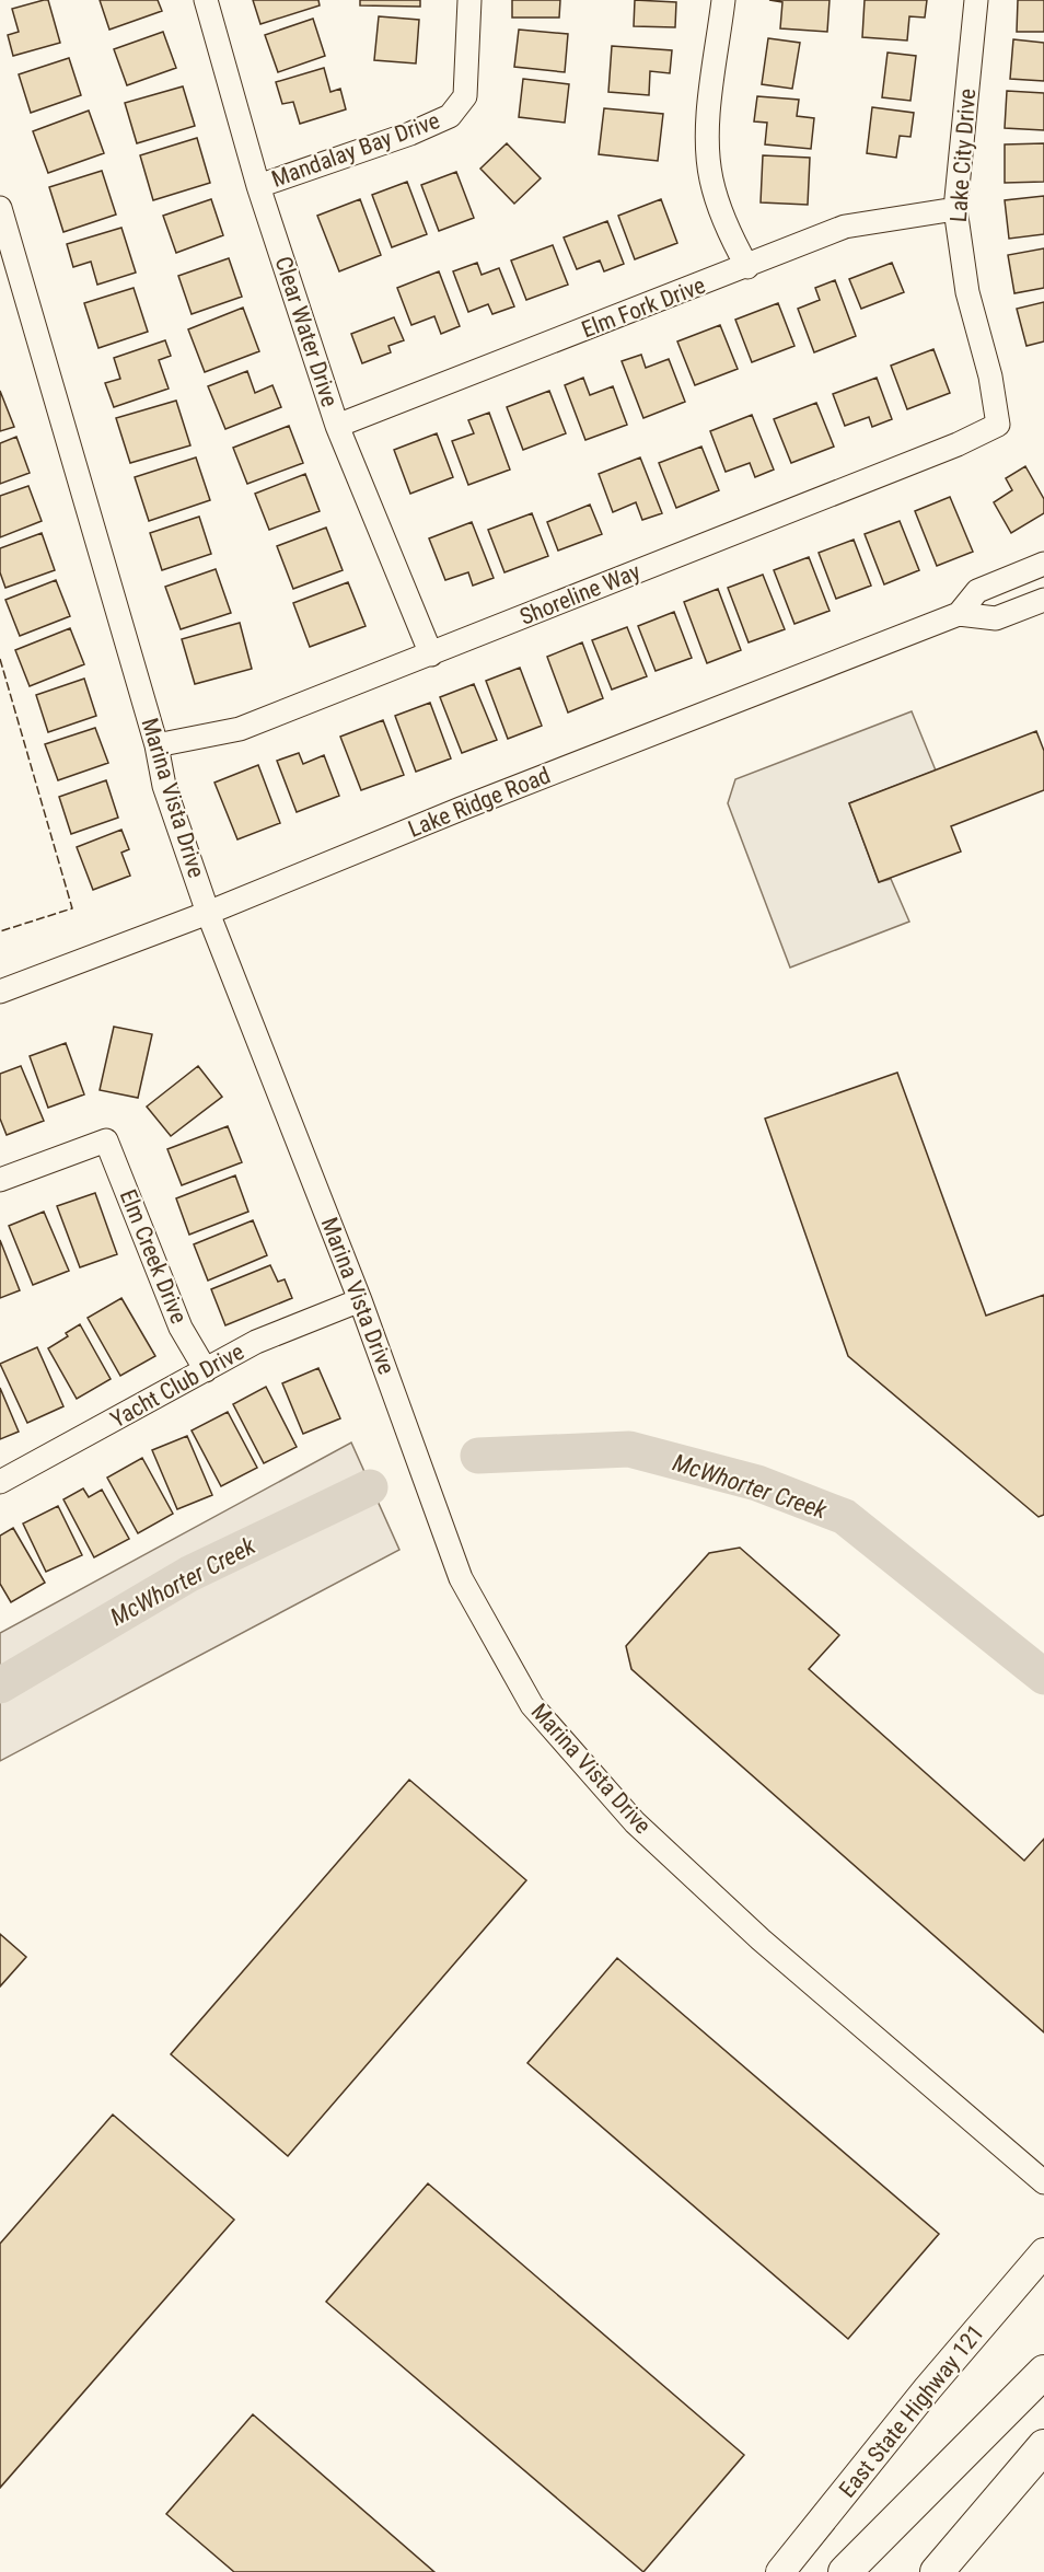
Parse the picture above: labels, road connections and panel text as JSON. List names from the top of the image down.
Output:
{
  "streets": {
    "main road": ["East State Highway 121"],
    "street": [
      "Mandalay Bay Drive",
      "Lake City Drive",
      "Elm Fork Drive",
      "Clear Water Drive",
      "Shoreline Way",
      "Marina Vista Drive",
      "Lake Ridge Road",
      "Elm Creek Drive",
      "Yacht Club Drive"
    ]
  },
  "crossings": [
    ["Mandalay Bay Drive", "Clear Water Drive"],
    ["Lake City Drive", "Elm Fork Drive"],
    ["Lake City Drive", "Shoreline Way"],
    ["Elm Fork Drive", "Clear Water Drive"],
    ["Clear Water Drive", "Shoreline Way"],
    ["Shoreline Way", "Marina Vista Drive"],
    ["Marina Vista Drive", "Lake Ridge Road"],
    ["Marina Vista Drive", "Yacht Club Drive"],
    ["Elm Creek Drive", "Yacht Club Drive"]
  ],
  "water": ["McWhorter Creek"]
}
